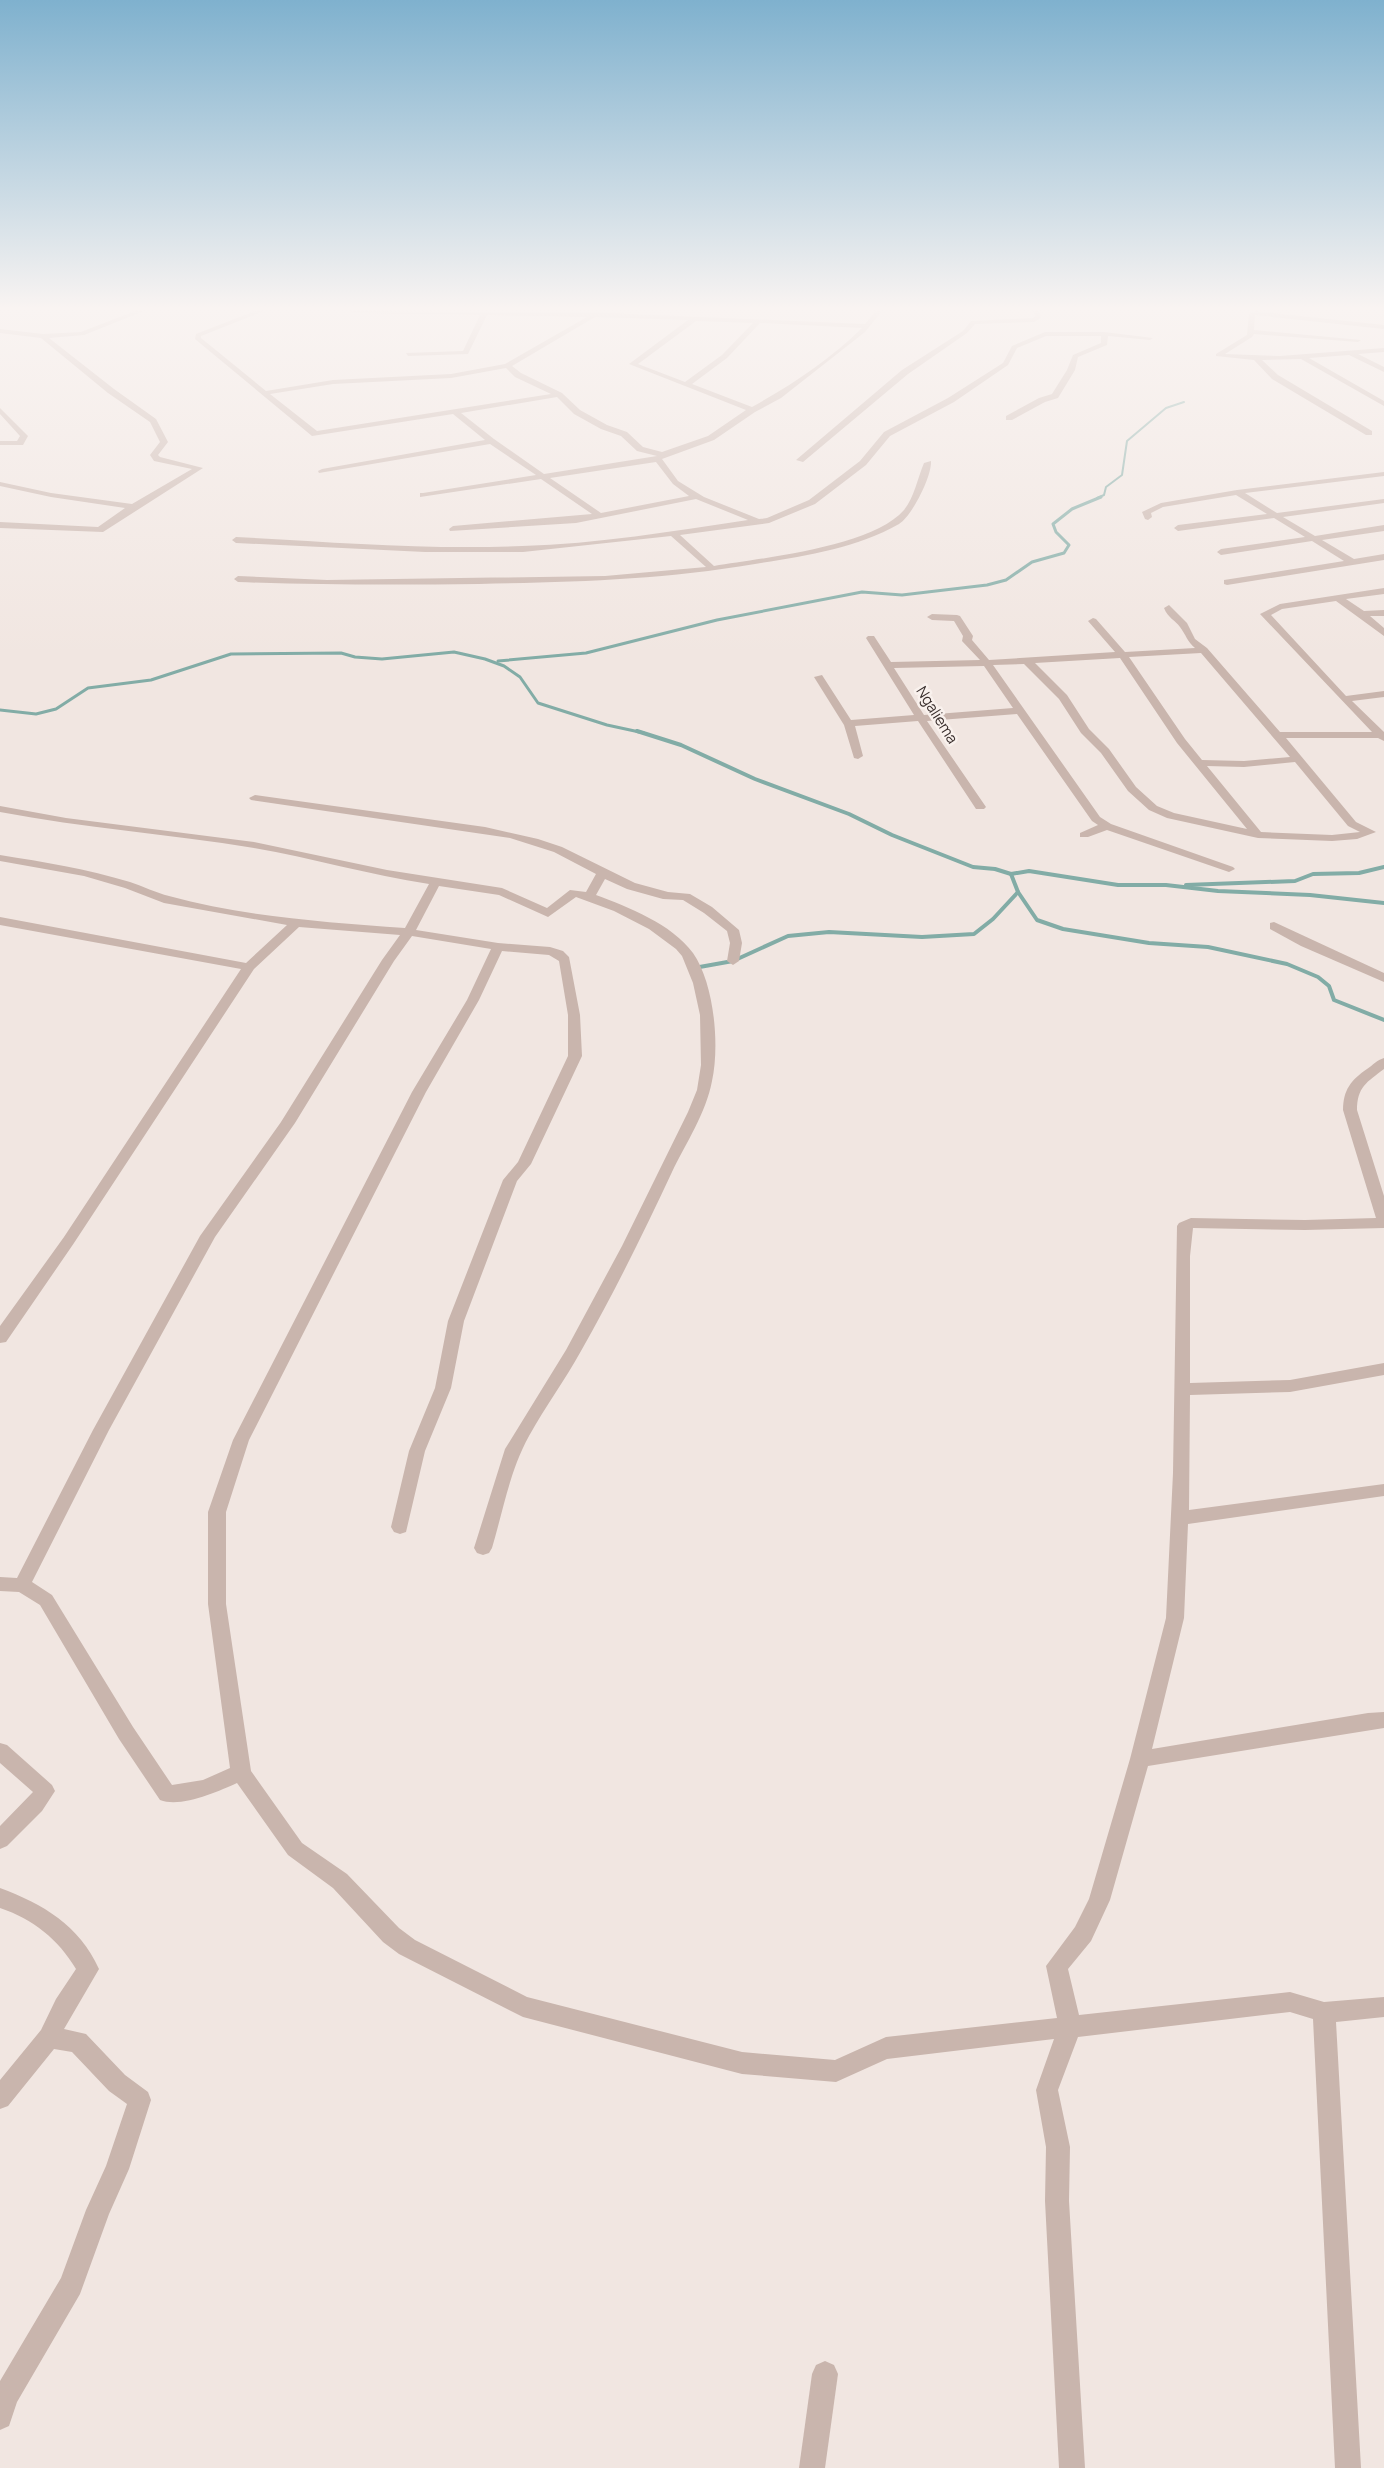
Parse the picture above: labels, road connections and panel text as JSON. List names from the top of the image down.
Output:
{
  "streets": {
    "street": ["Ngaliema"]
  }
}
